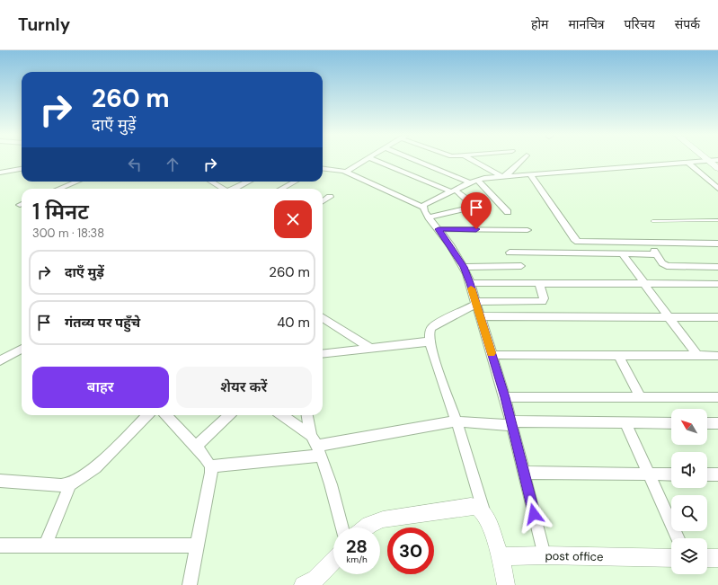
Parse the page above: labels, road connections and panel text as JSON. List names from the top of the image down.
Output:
{
  "streets": {
    "street": ["post office"]
  },
  "north": "top left",
  "page": {
    "header": "Turnly",
    "nav": [
      "होम",
      "मानचित्र",
      "परिचय",
      "संपर्क"
    ],
    "turn": ["260 m", "दाएँ मुड़ें"],
    "heading": ["1 मिनट", "300 m · 18:38"],
    "list": [
      {
        "name": "दाएँ मुड़ें",
        "value": "260 m"
      },
      {
        "name": "गंतव्य पर पहुँचे",
        "value": "40 m"
      }
    ],
    "buttons": ["बाहर", "शेयर करें"],
    "speed": "28 km/h",
    "limit": "30"
  }
}
